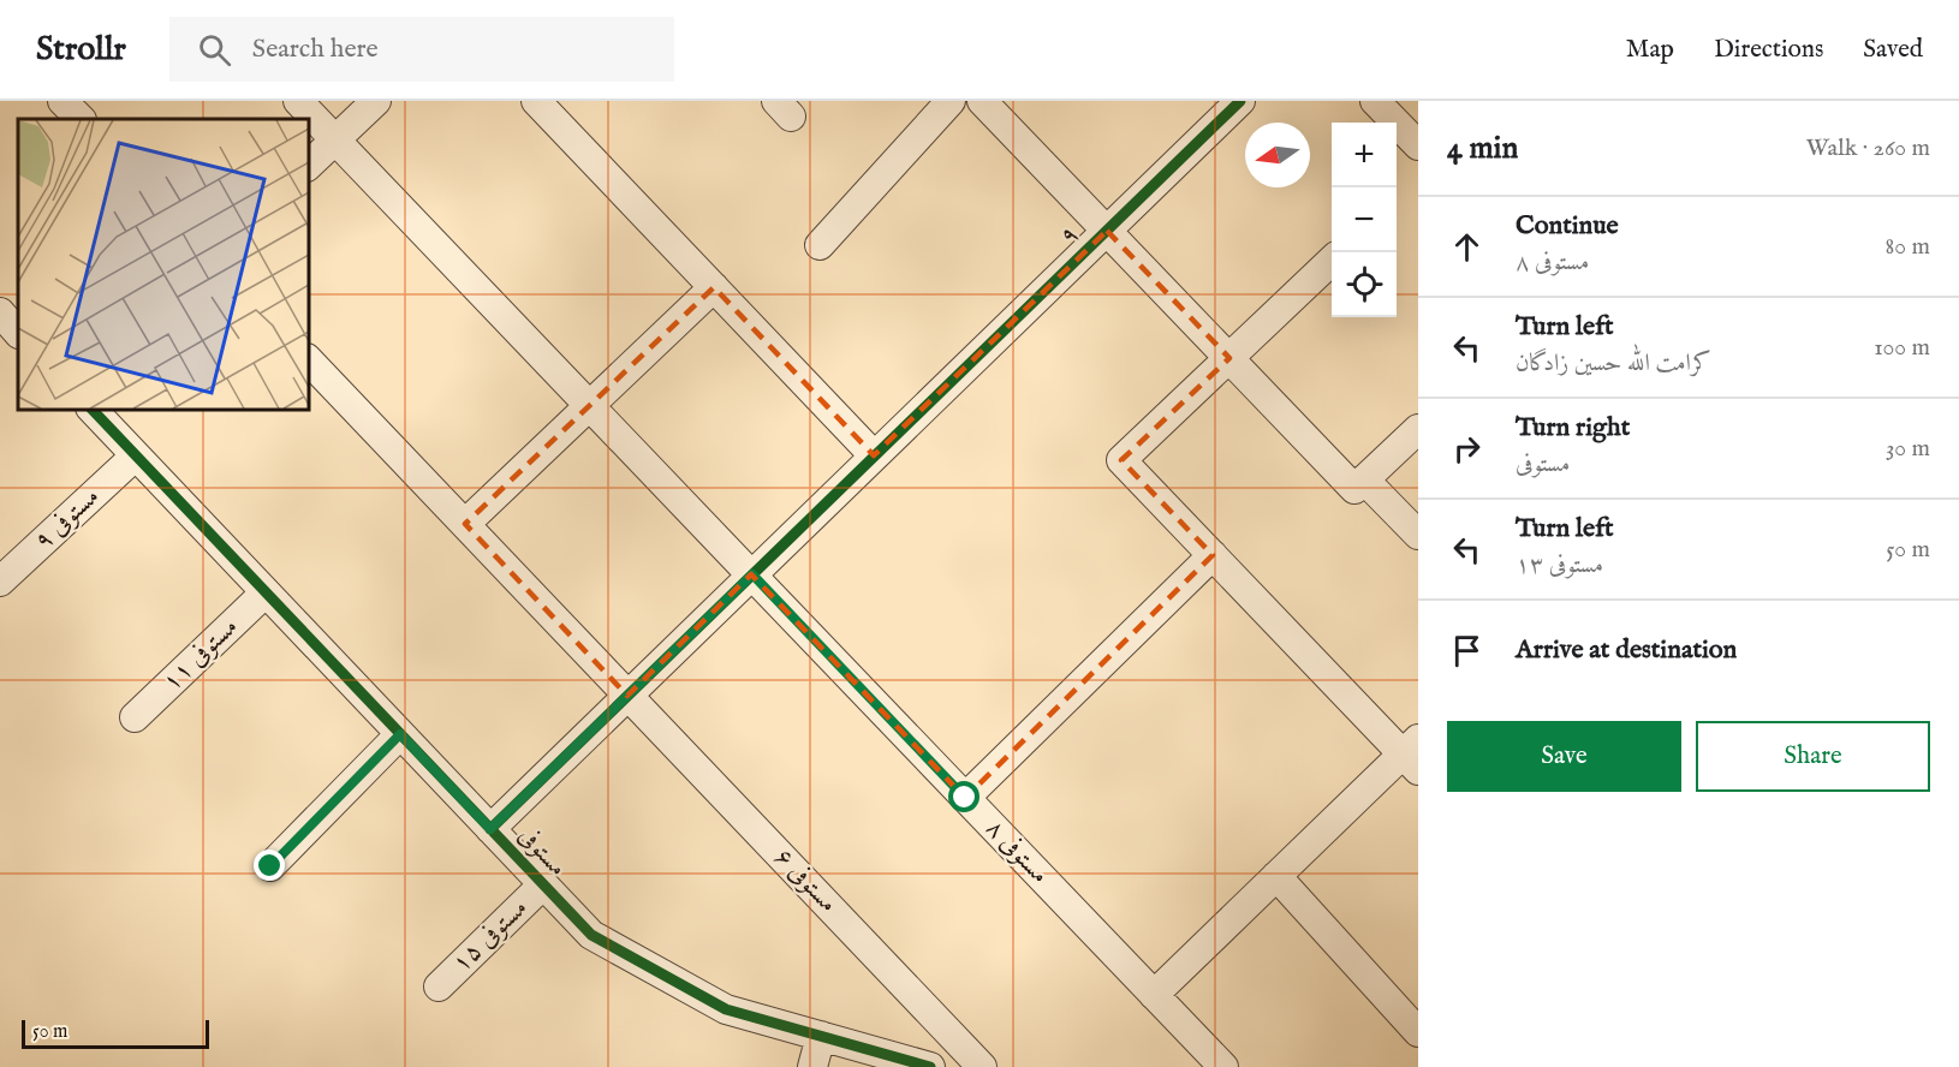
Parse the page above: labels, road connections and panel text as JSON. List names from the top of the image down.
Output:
{
  "streets": {
    "street": [
      "۹",
      "مستوفی ۹",
      "مستوفی ۱۱",
      "مستوفی",
      "مستوفی ۸",
      "مستوفی ۶",
      "مستوفی ۱۵"
    ]
  },
  "crossings": [
    ["۹", "مستوفی"],
    ["۹", "مستوفی ۸"],
    ["۹", "مستوفی ۶"],
    ["مستوفی ۹", "مستوفی"],
    ["مستوفی ۱۱", "مستوفی"],
    ["مستوفی", "مستوفی ۱۵"]
  ],
  "scale_bar": "50 m",
  "north": "left",
  "page": {
    "header": "Strollr",
    "search": "Search here",
    "nav": ["Map", "Directions", "Saved"],
    "heading": ["4 min", "Walk · 260 m"],
    "map_buttons": ["+", "−"],
    "list": [
      ["Continue", "مستوفی ۸", "80 m"],
      ["Turn left", "کرامت الله حسین زادگان", "100 m"],
      ["Turn right", "مستوفی", "30 m"],
      ["Turn left", "مستوفی ۱۳", "50 m"],
      "Arrive at destination"
    ],
    "buttons": ["Save", "Share"],
    "scale": "50 m"
  }
}
